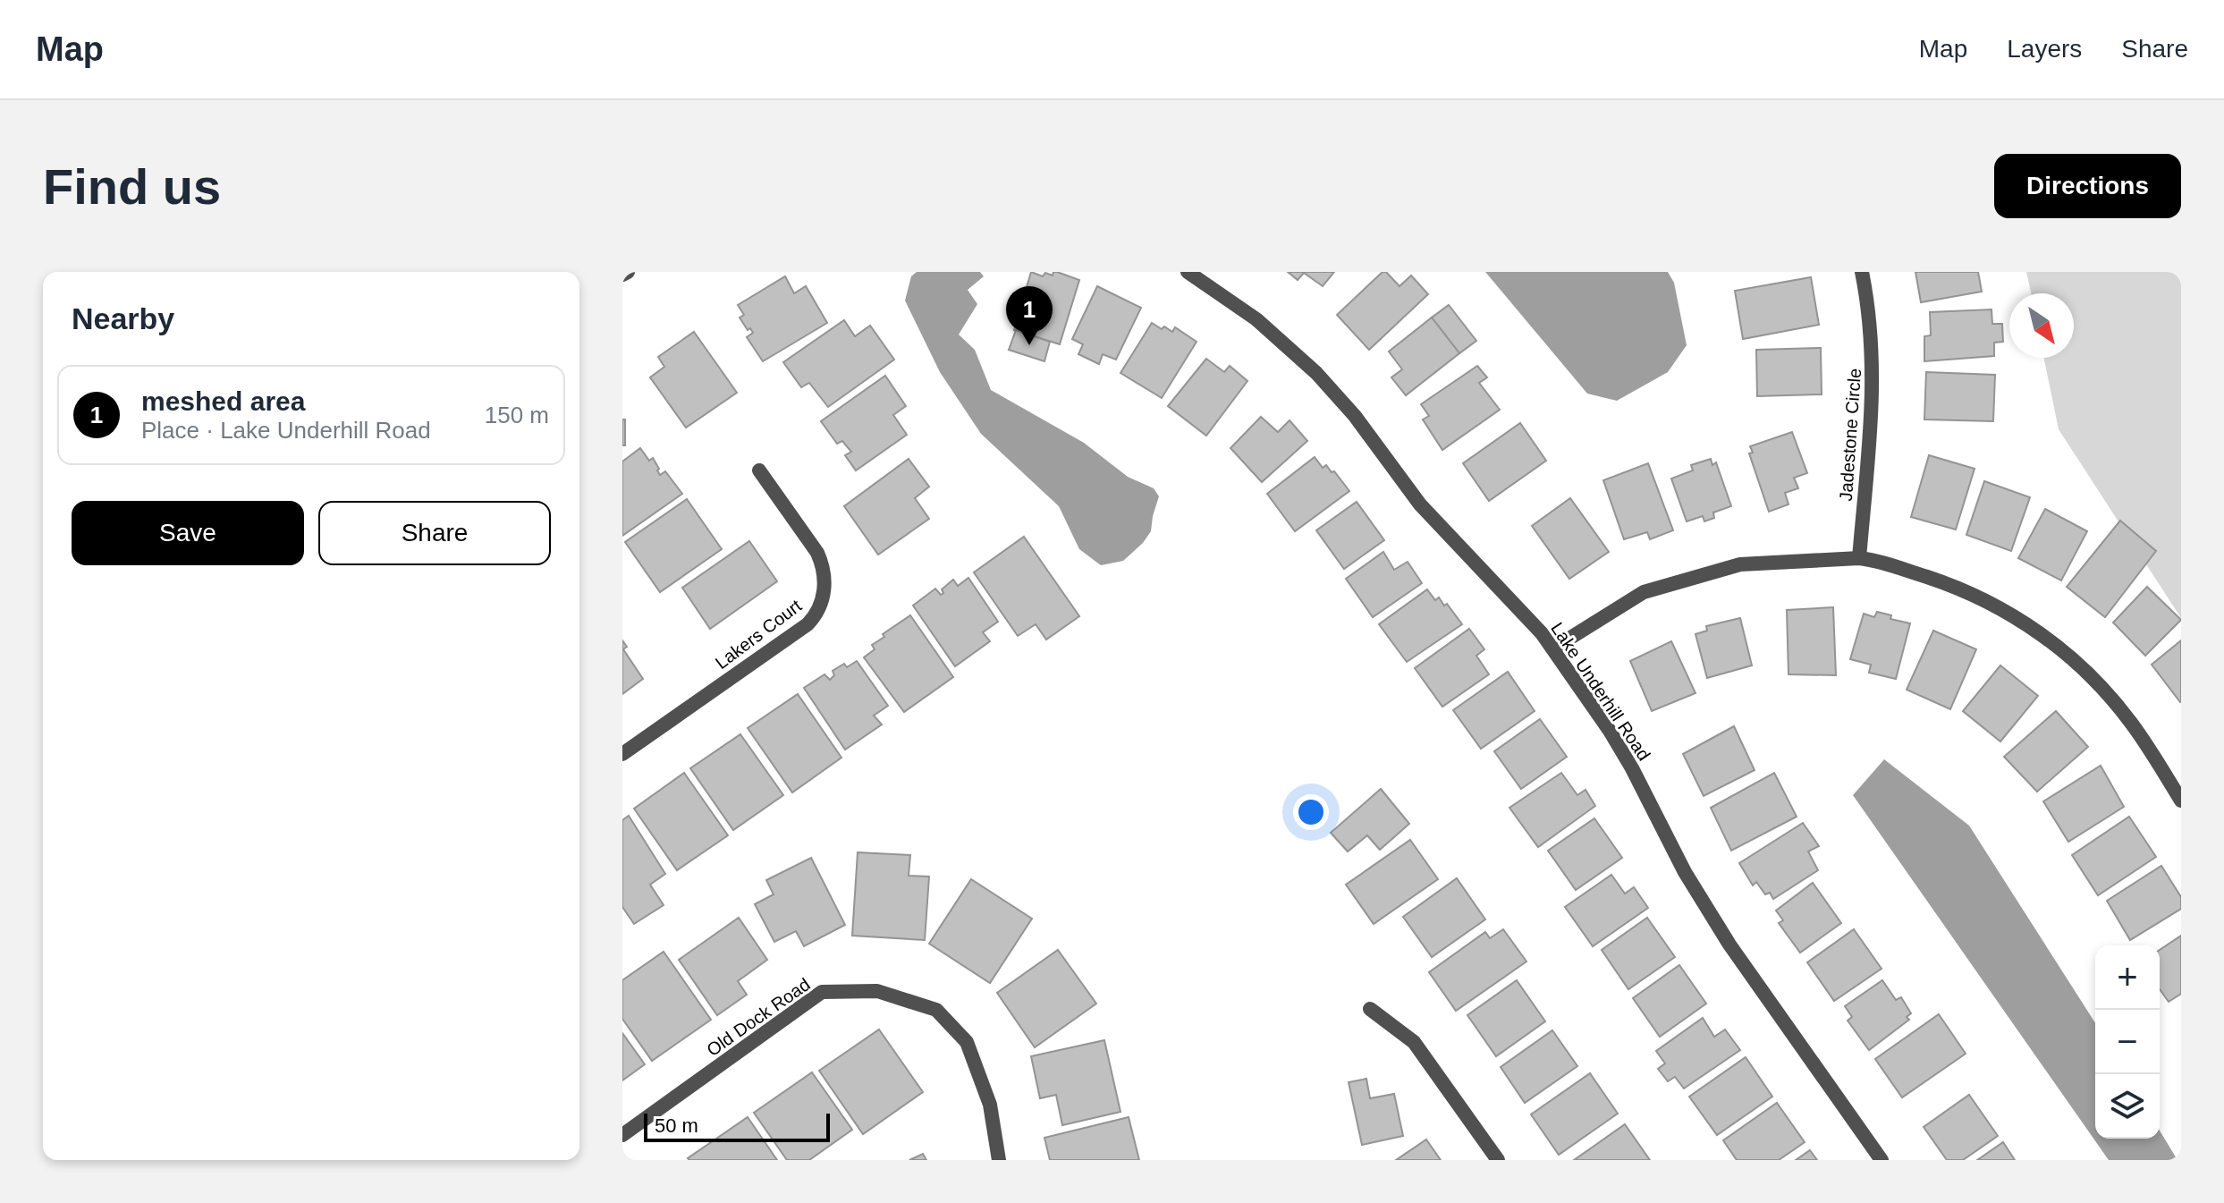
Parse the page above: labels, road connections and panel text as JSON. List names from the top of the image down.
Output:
{
  "streets": {
    "street": [
      "Jadestone Circle",
      "Lakers Court",
      "Lake Underhill Road",
      "Old Dock Road"
    ]
  },
  "scale_bar": "50 m",
  "north": "bottom right",
  "page": {
    "header": "Map",
    "nav": ["Map", "Layers", "Share"],
    "buttons": [
      "Directions",
      ["Save", "Share"]
    ],
    "title": "Find us",
    "heading": "Nearby",
    "pins": "1",
    "list": [
      {
        "mark": "1",
        "name": "meshed area",
        "note": "Place · Lake Underhill Road",
        "value": "150 m"
      }
    ],
    "map_buttons": ["+", "−"],
    "scale": "50 m"
  }
}
